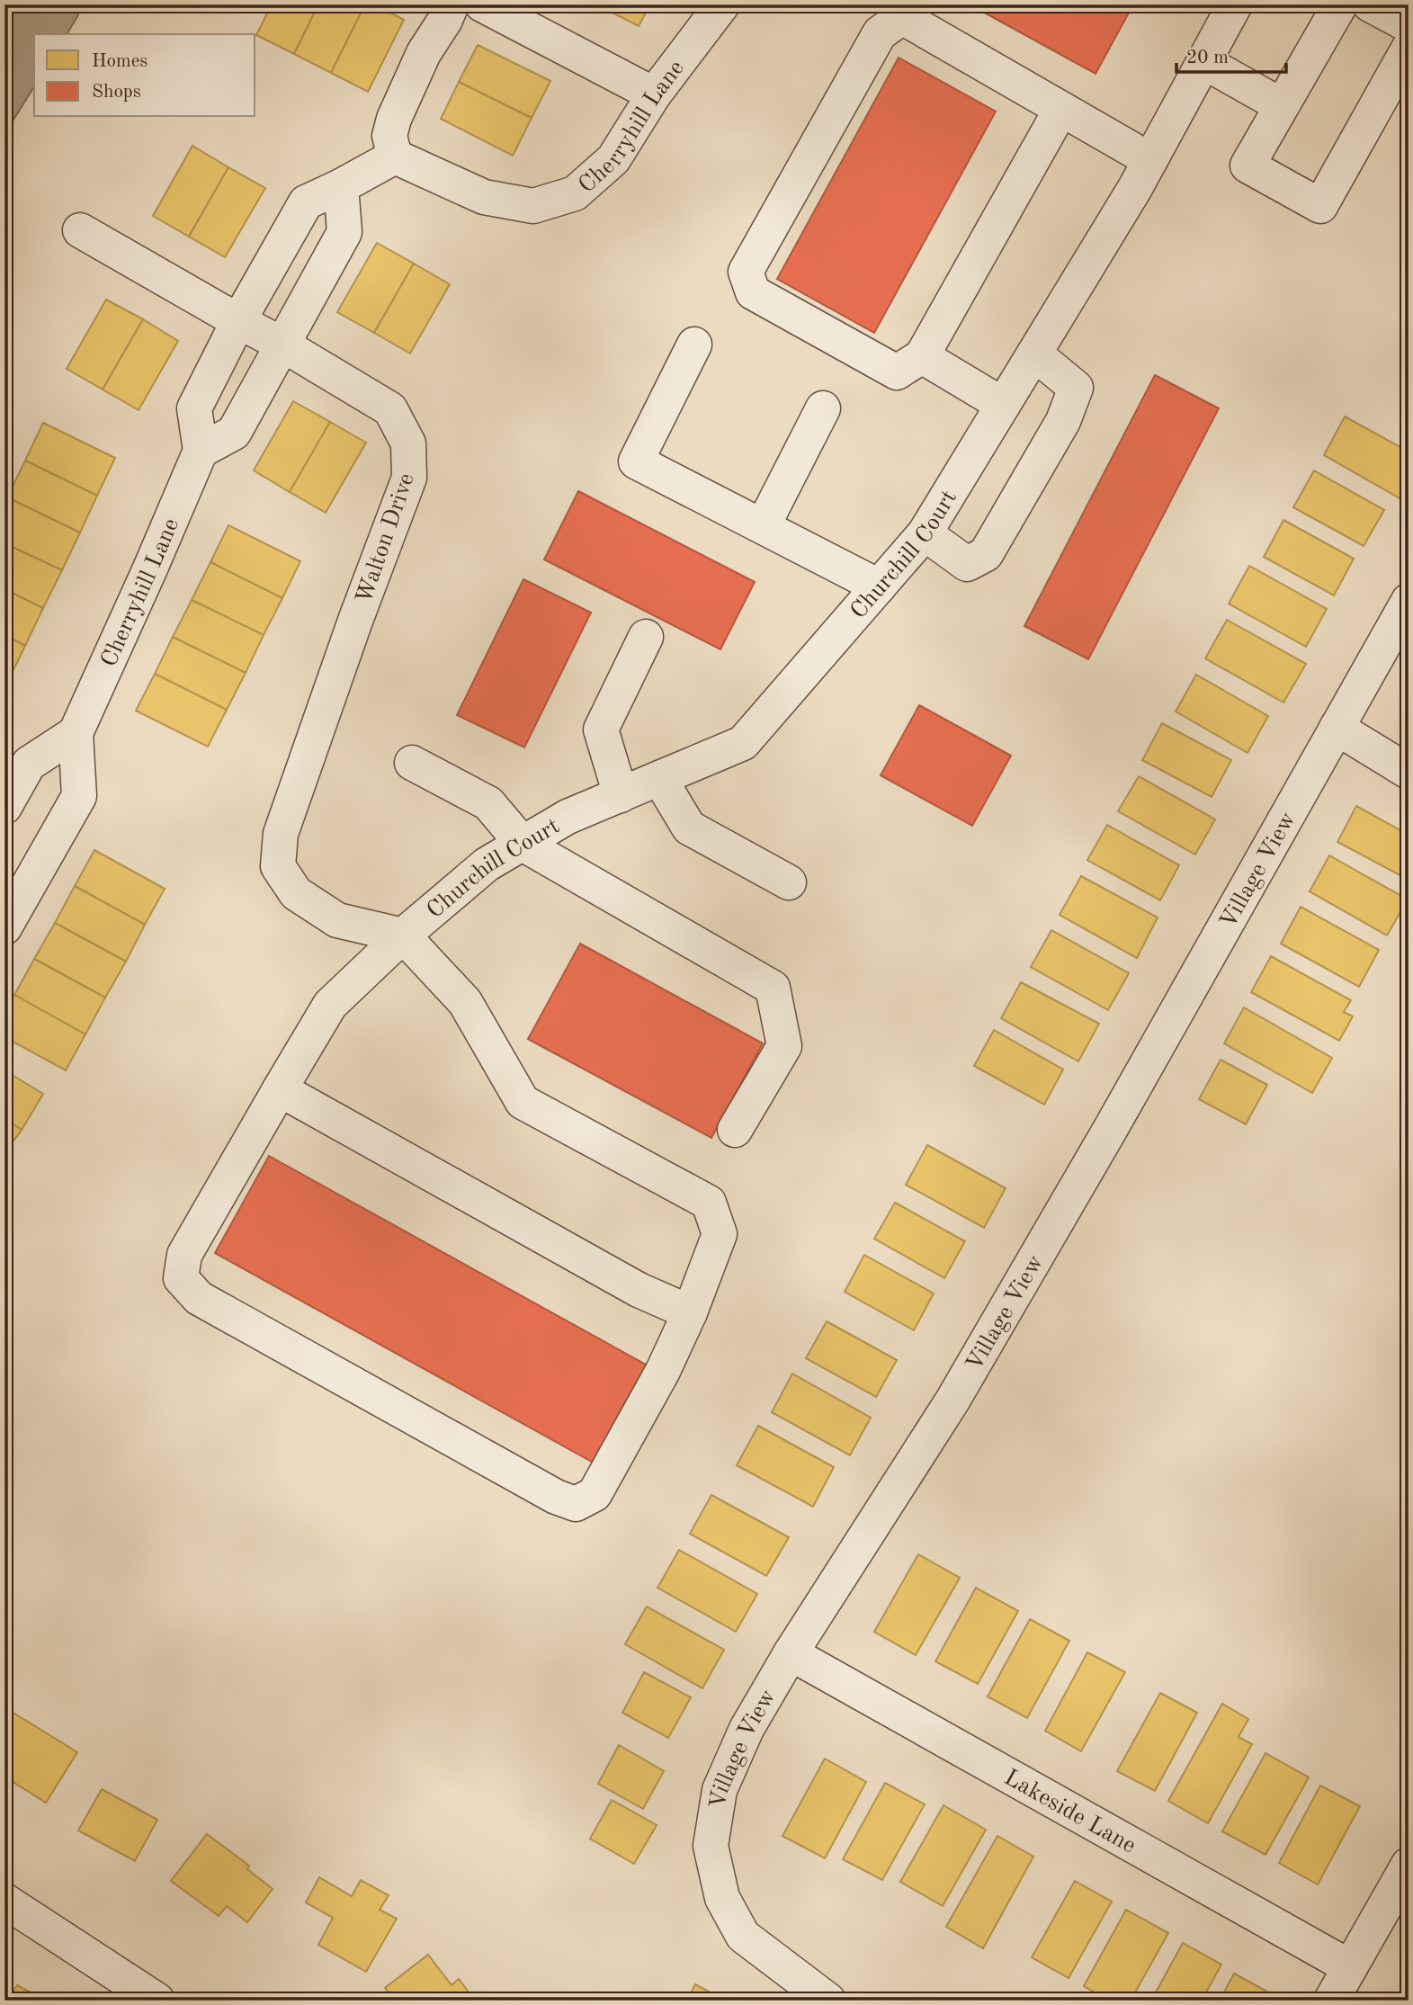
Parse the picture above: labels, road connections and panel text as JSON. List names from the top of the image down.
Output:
{
  "streets": {
    "street": [
      "Cherryhill Lane",
      "Walton Drive",
      "Churchill Court",
      "Village View",
      "Lakeside Lane"
    ]
  },
  "crossings": [
    ["Walton Drive", "Churchill Court"],
    ["Village View", "Lakeside Lane"]
  ],
  "legend": ["Homes", "Shops"],
  "scale_bar": "20 m"
}
